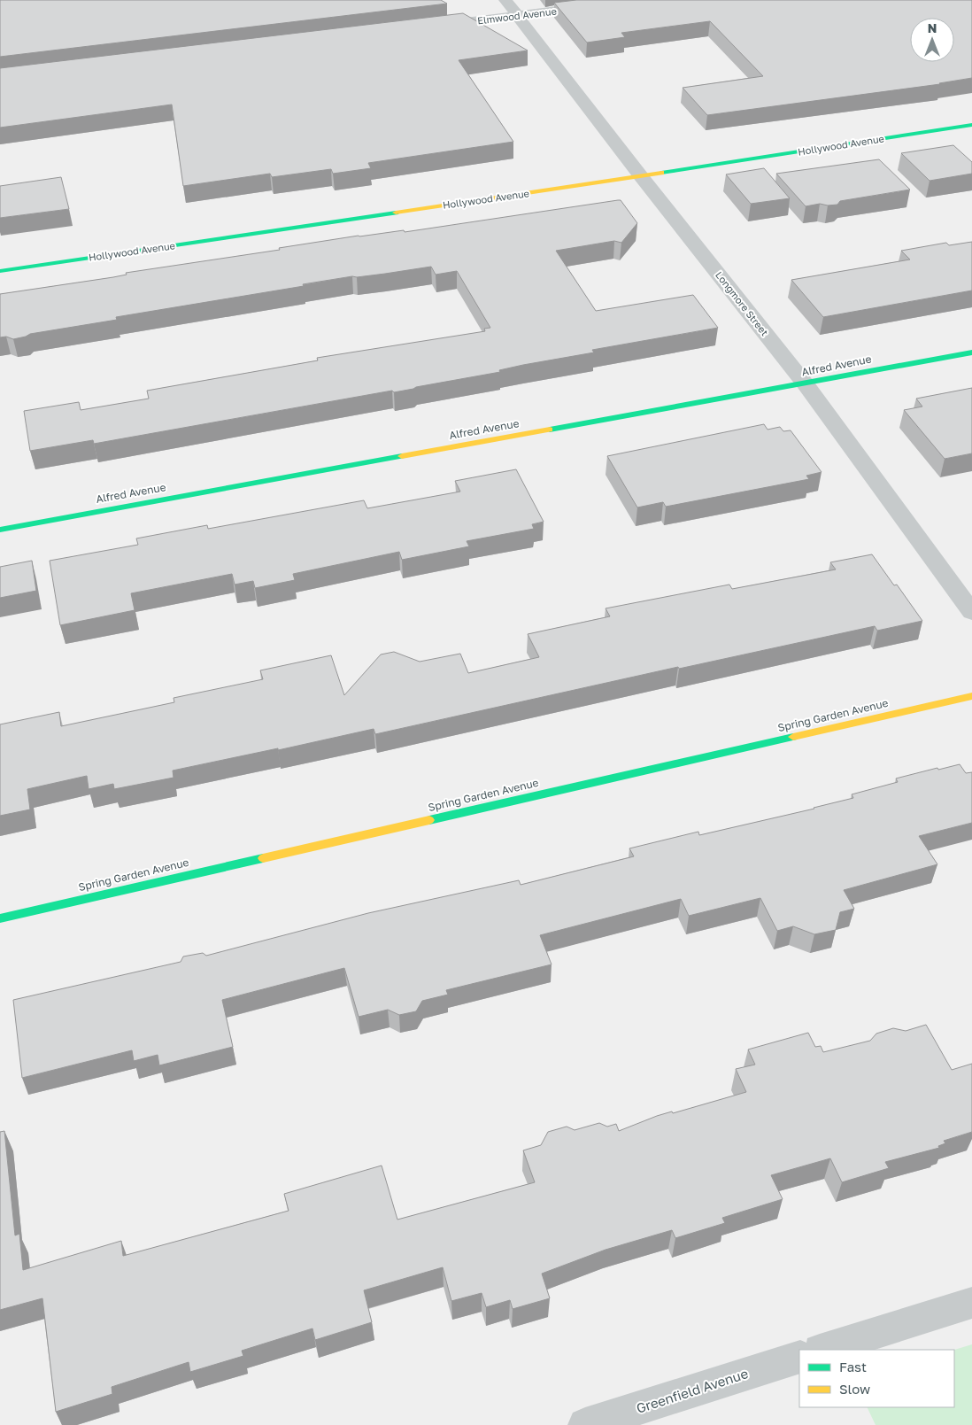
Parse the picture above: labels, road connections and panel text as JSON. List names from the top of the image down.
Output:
{
  "streets": {
    "street": [
      "Elmwood Avenue",
      "Hollywood Avenue",
      "Longmore Street",
      "Alfred Avenue",
      "Spring Garden Avenue",
      "Greenfield Avenue"
    ]
  },
  "crossings": [
    ["Elmwood Avenue", "Longmore Street"],
    ["Hollywood Avenue", "Longmore Street"],
    ["Longmore Street", "Alfred Avenue"]
  ],
  "legend": ["Fast", "Slow"],
  "north": "top"
}
